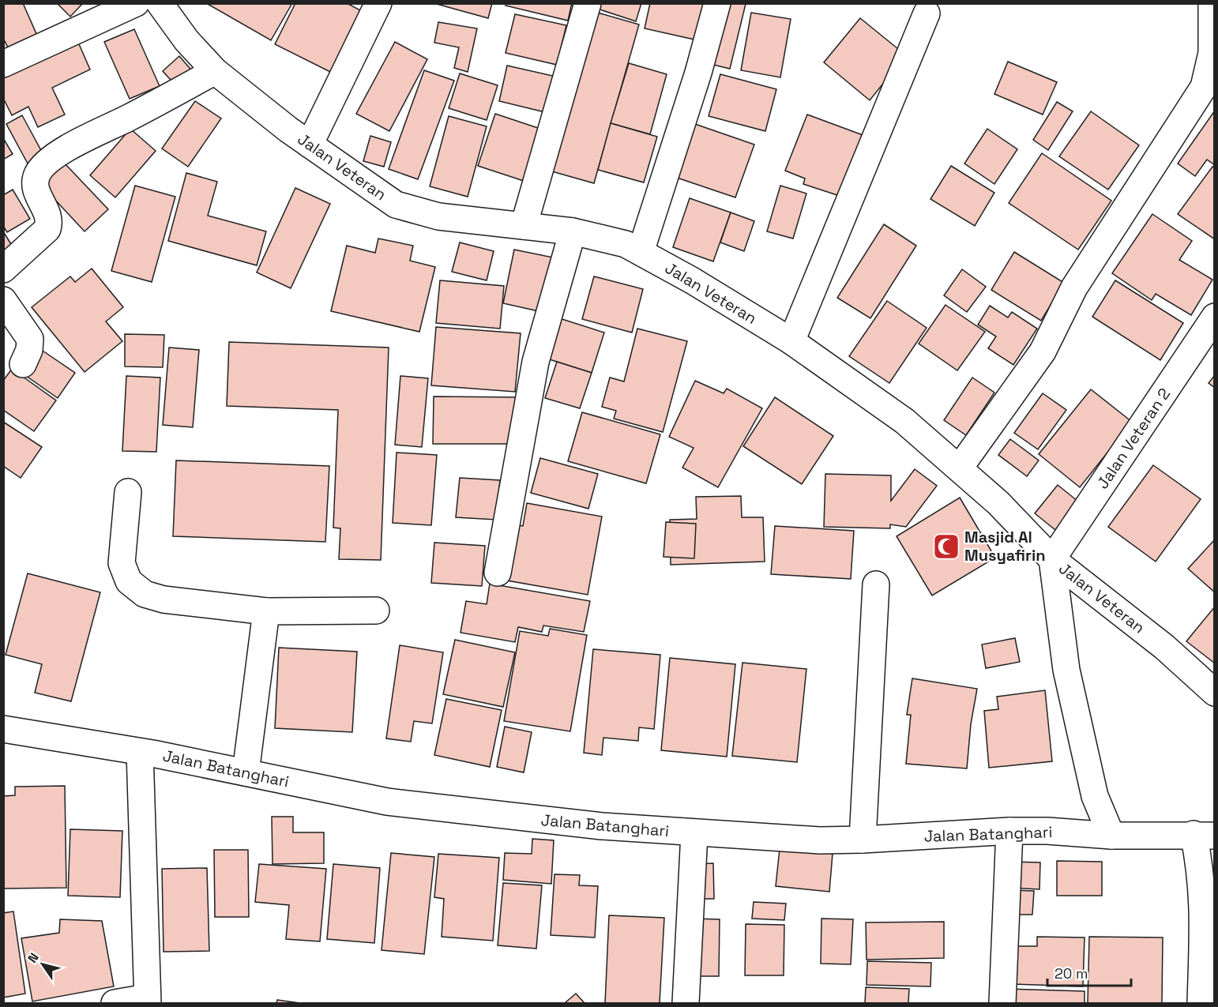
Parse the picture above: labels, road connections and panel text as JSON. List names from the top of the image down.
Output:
{
  "streets": {
    "street": ["Jalan Veteran", "Jalan Veteran 2", "Jalan Batanghari"]
  },
  "crossings": [
    ["Jalan Veteran", "Jalan Veteran 2"]
  ],
  "places": {
    "mosque": ["Masjid Al Musyafirin"]
  },
  "scale_bar": "20 m",
  "north": "top left"
}
